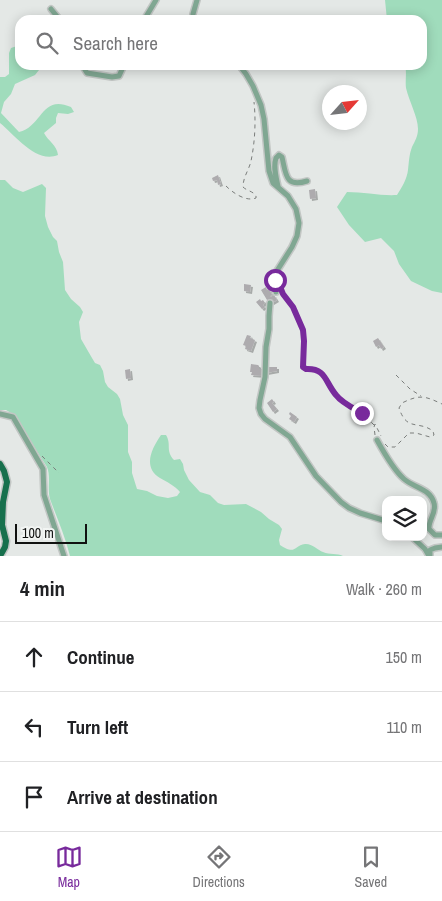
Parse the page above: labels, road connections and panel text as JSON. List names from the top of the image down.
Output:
{
  "scale_bar": "100 m",
  "north": "top right",
  "page": {
    "search": "Search here",
    "scale": "100 m",
    "heading": ["4 min", "Walk · 260 m"],
    "list": [
      ["Continue", "150 m"],
      ["Turn left", "110 m"],
      "Arrive at destination"
    ],
    "nav": ["Map", "Directions", "Saved"]
  }
}
